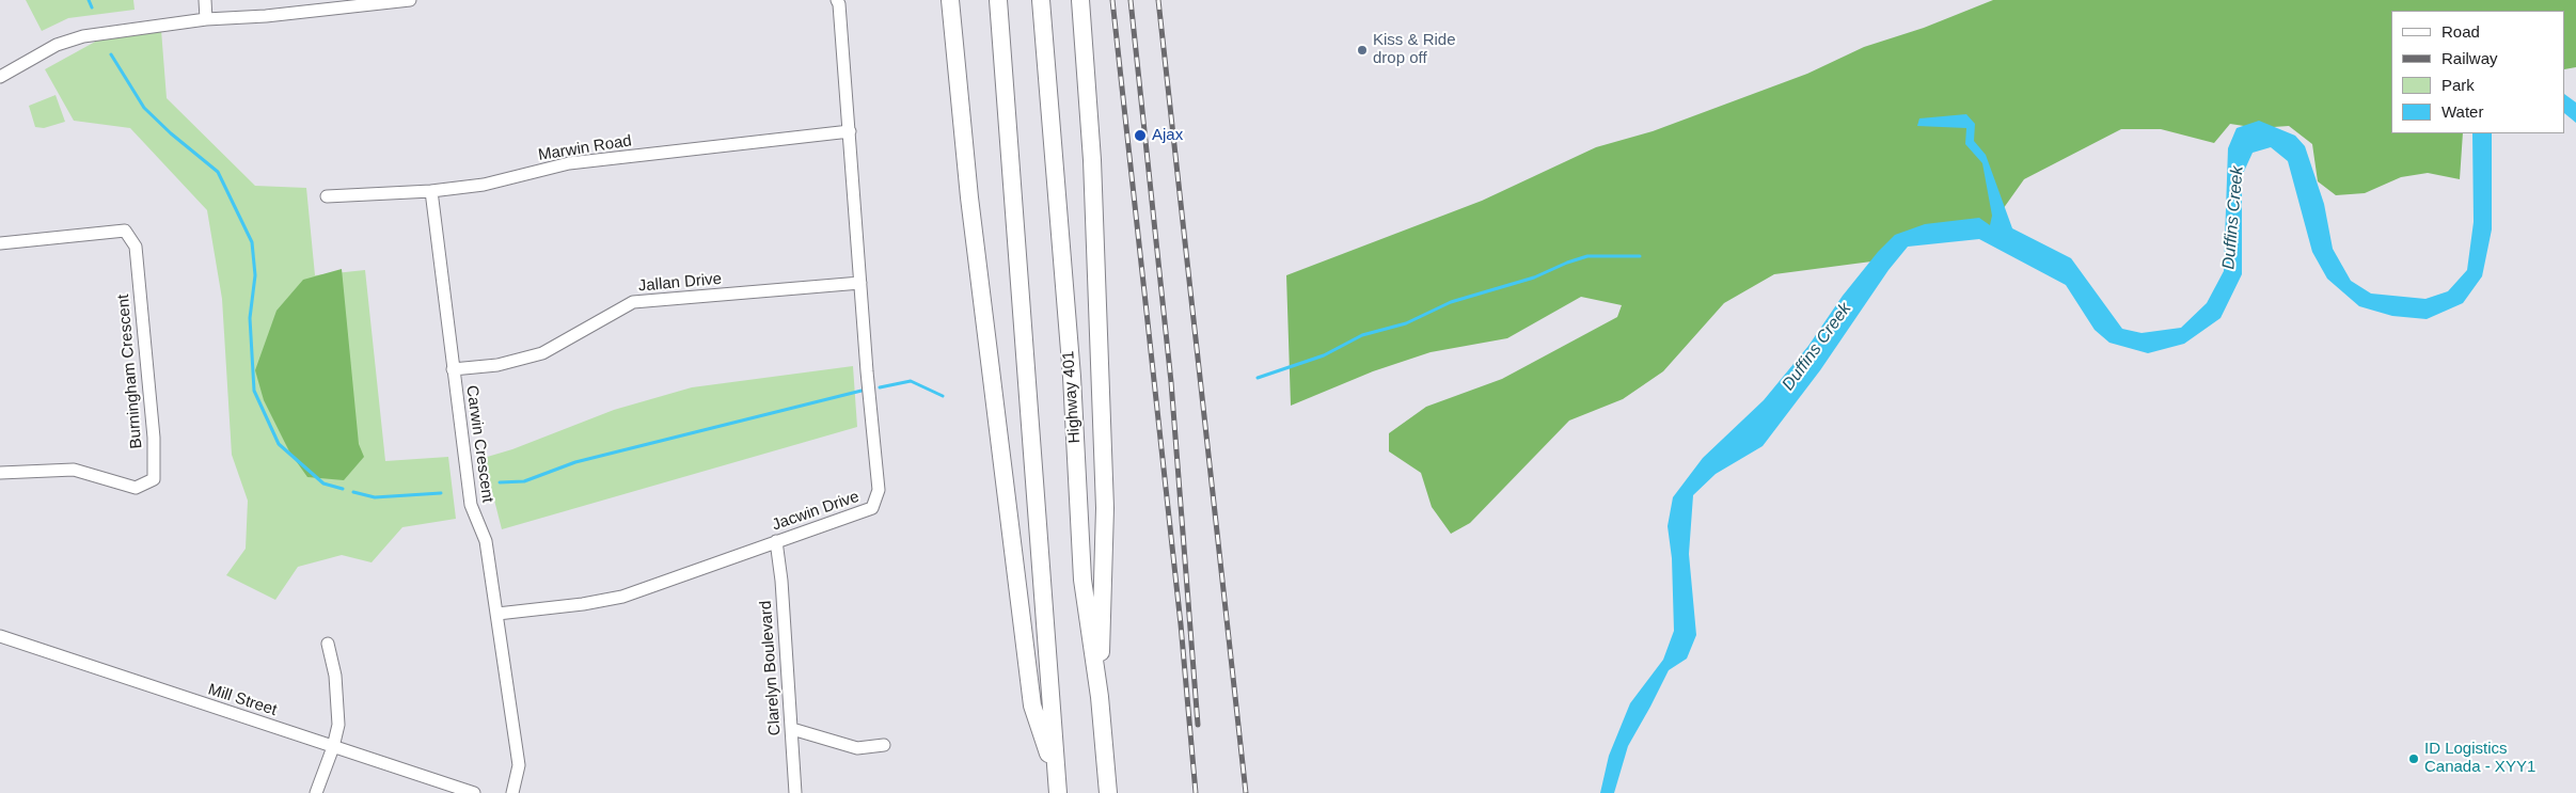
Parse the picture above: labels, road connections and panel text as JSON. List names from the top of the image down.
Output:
{
  "streets": {
    "highway": ["Highway 401"],
    "street": [
      "Marwin Road",
      "Jallan Drive",
      "Burningham Crescent",
      "Carwin Crescent",
      "Jacwin Drive",
      "Clarelyn Boulevard",
      "Mill Street"
    ]
  },
  "crossings": [
    ["Marwin Road", "Carwin Crescent"],
    ["Marwin Road", "Jacwin Drive"],
    ["Jallan Drive", "Carwin Crescent"],
    ["Jallan Drive", "Jacwin Drive"],
    ["Carwin Crescent", "Jacwin Drive"],
    ["Jacwin Drive", "Clarelyn Boulevard"]
  ],
  "water": ["Duffins Creek"],
  "places": ["Kiss & Ride drop off", "Ajax", "ID Logistics Canada - XYY1"],
  "legend": [
    "Road",
    "Railway",
    "Park",
    "Water"
  ]
}
